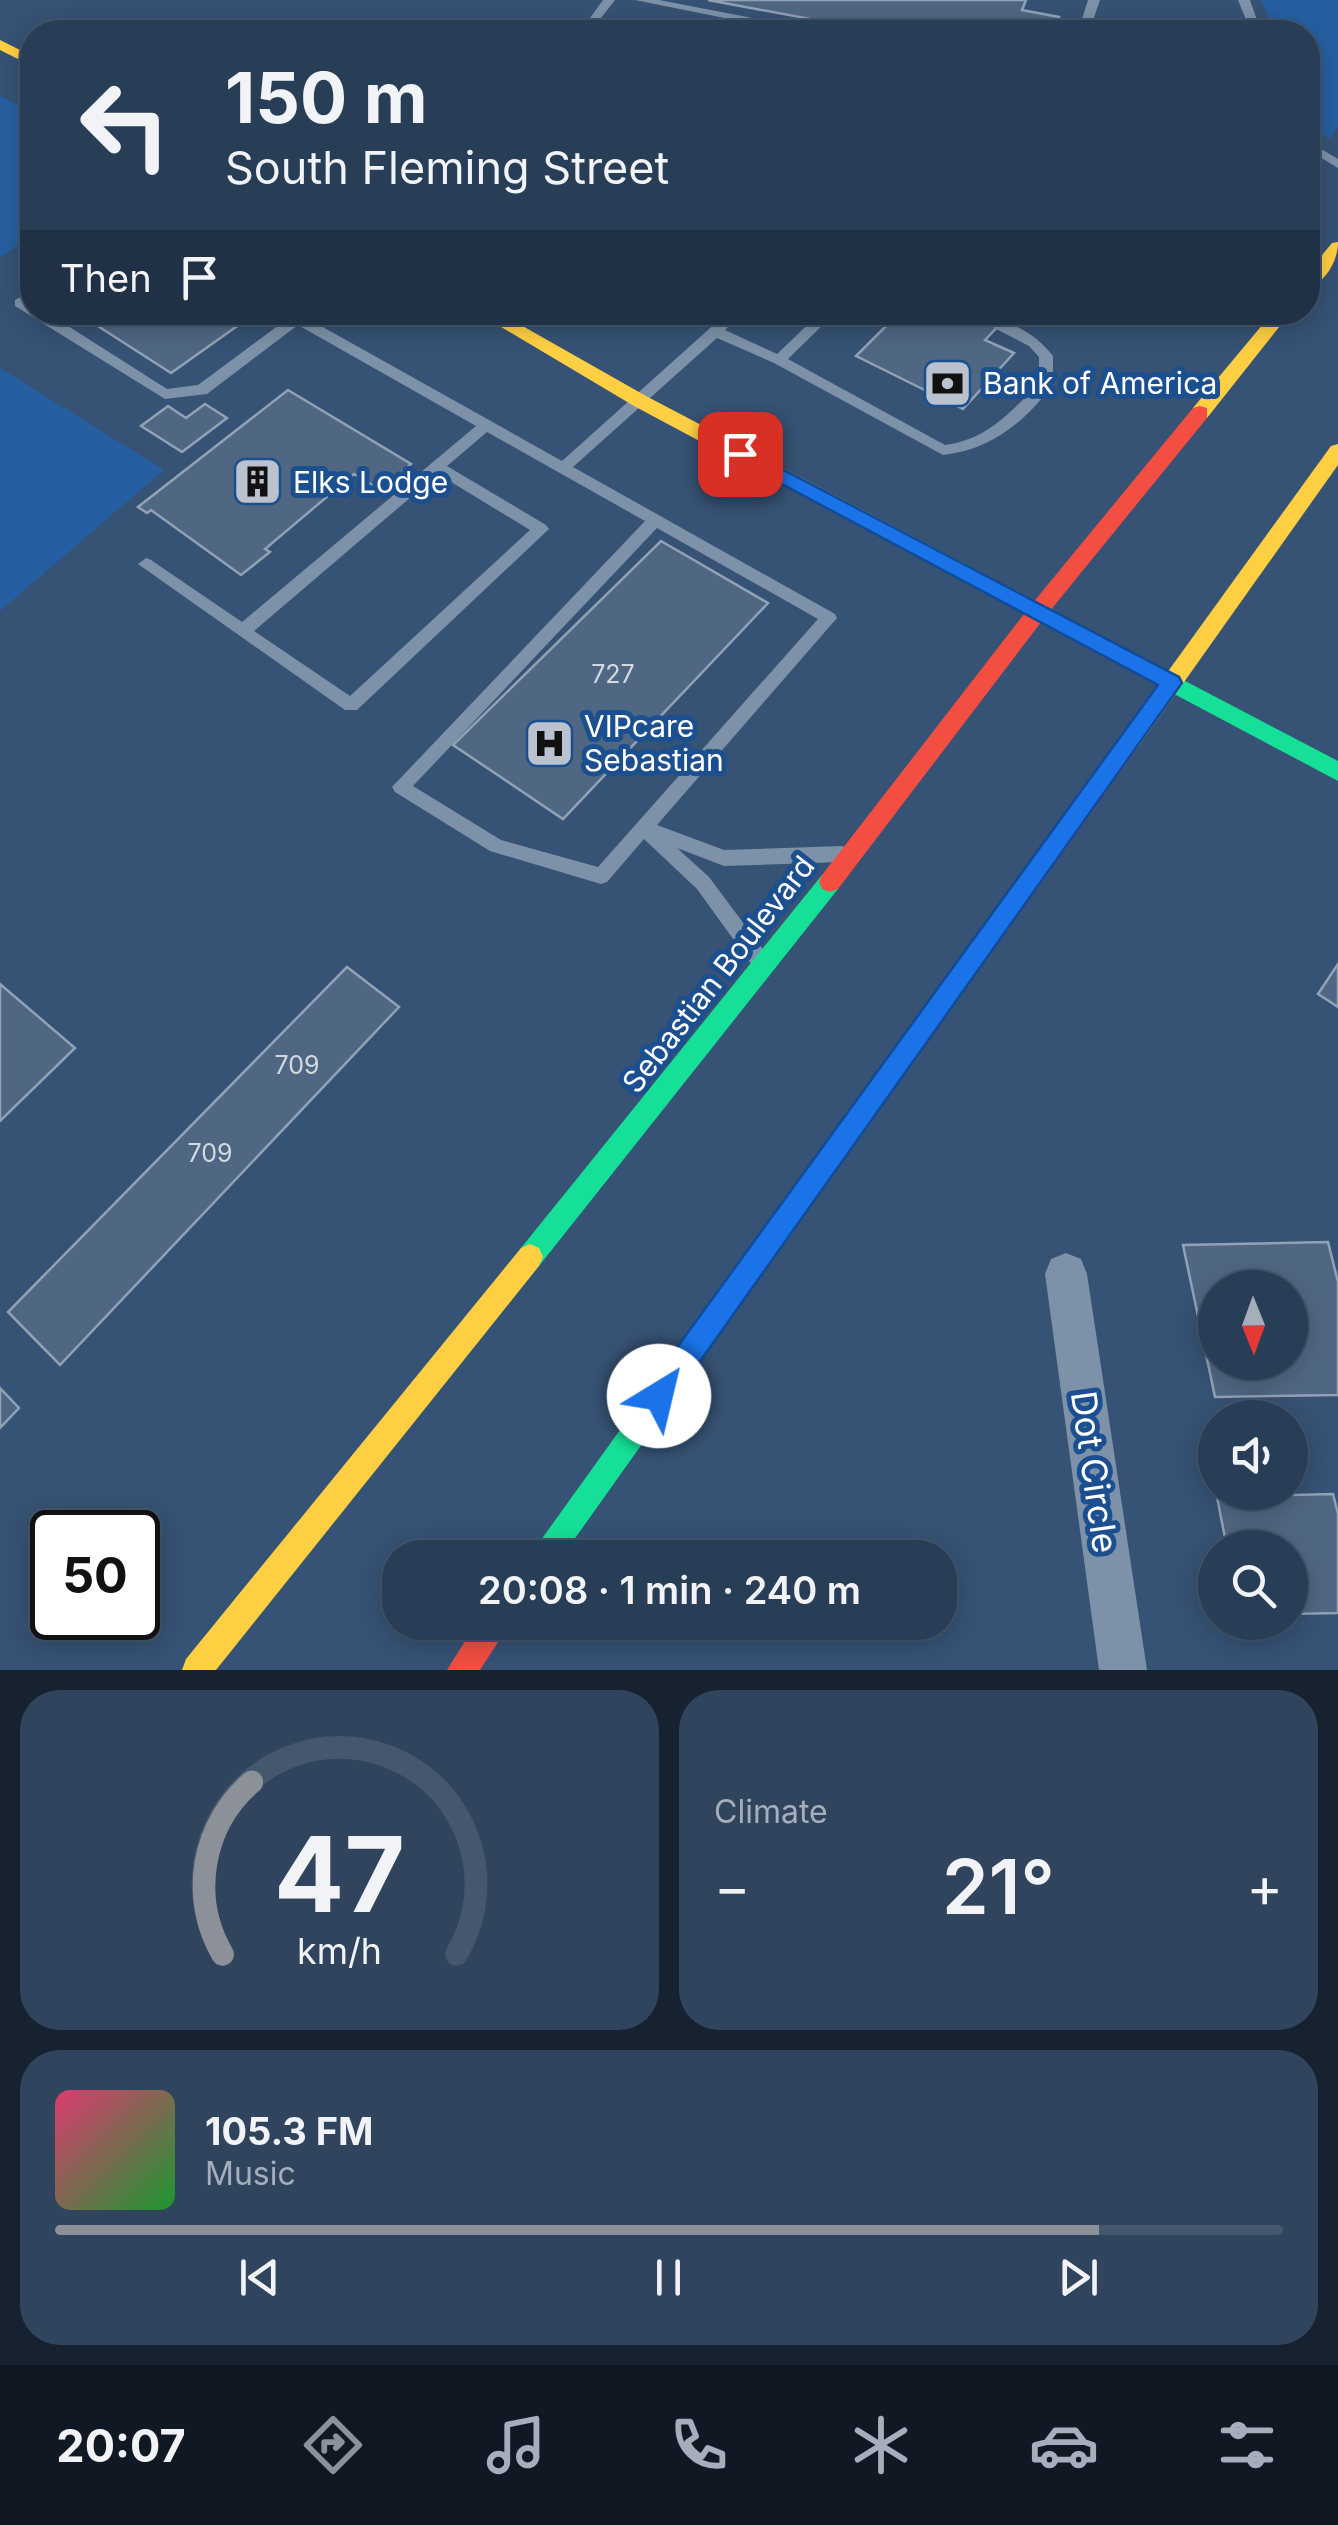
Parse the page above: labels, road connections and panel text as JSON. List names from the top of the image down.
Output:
{
  "streets": {
    "main road": ["Sebastian Boulevard"],
    "street": ["Dot Circle"]
  },
  "places": {
    "bank": ["Bank of America"],
    "building": ["Elks Lodge"],
    "hospital": ["VIPcare Sebastian"]
  },
  "house_numbers": ["727", "709", "709"],
  "north": "bottom",
  "page": {
    "turn": ["150 m", "South Fleming Street"],
    "then": "Then",
    "limit": "50",
    "trip": "20:08 · 1 min · 240 m",
    "tile": "Climate",
    "heat": ["−", "21°", "+"],
    "song": ["105.3 FM", "Music"],
    "tabs": "20:07",
    "gauge": ["47", "km/h"]
  }
}
